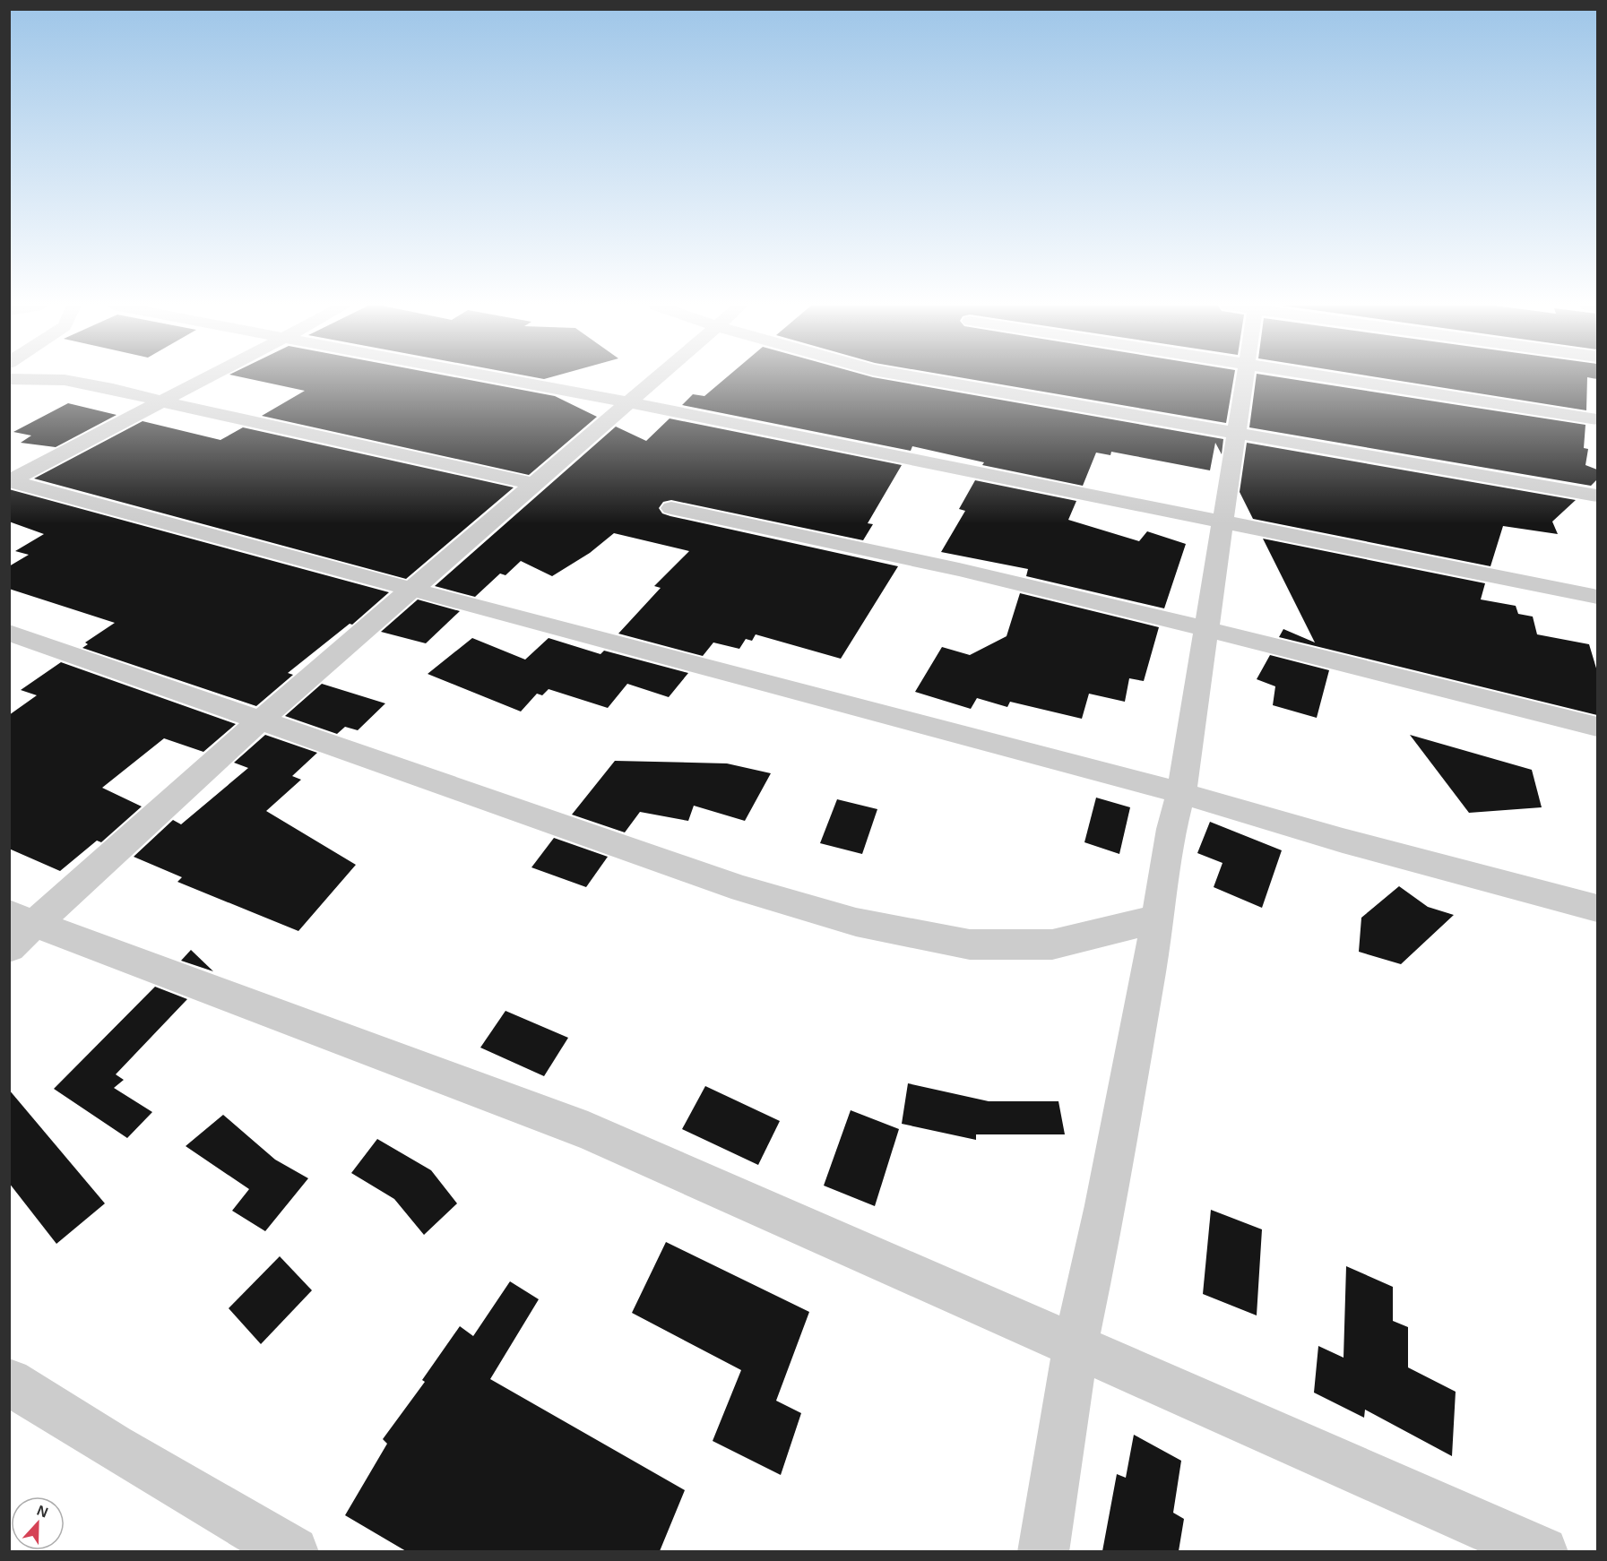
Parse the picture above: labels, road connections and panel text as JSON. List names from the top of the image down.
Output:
{
  "north": "top"
}
